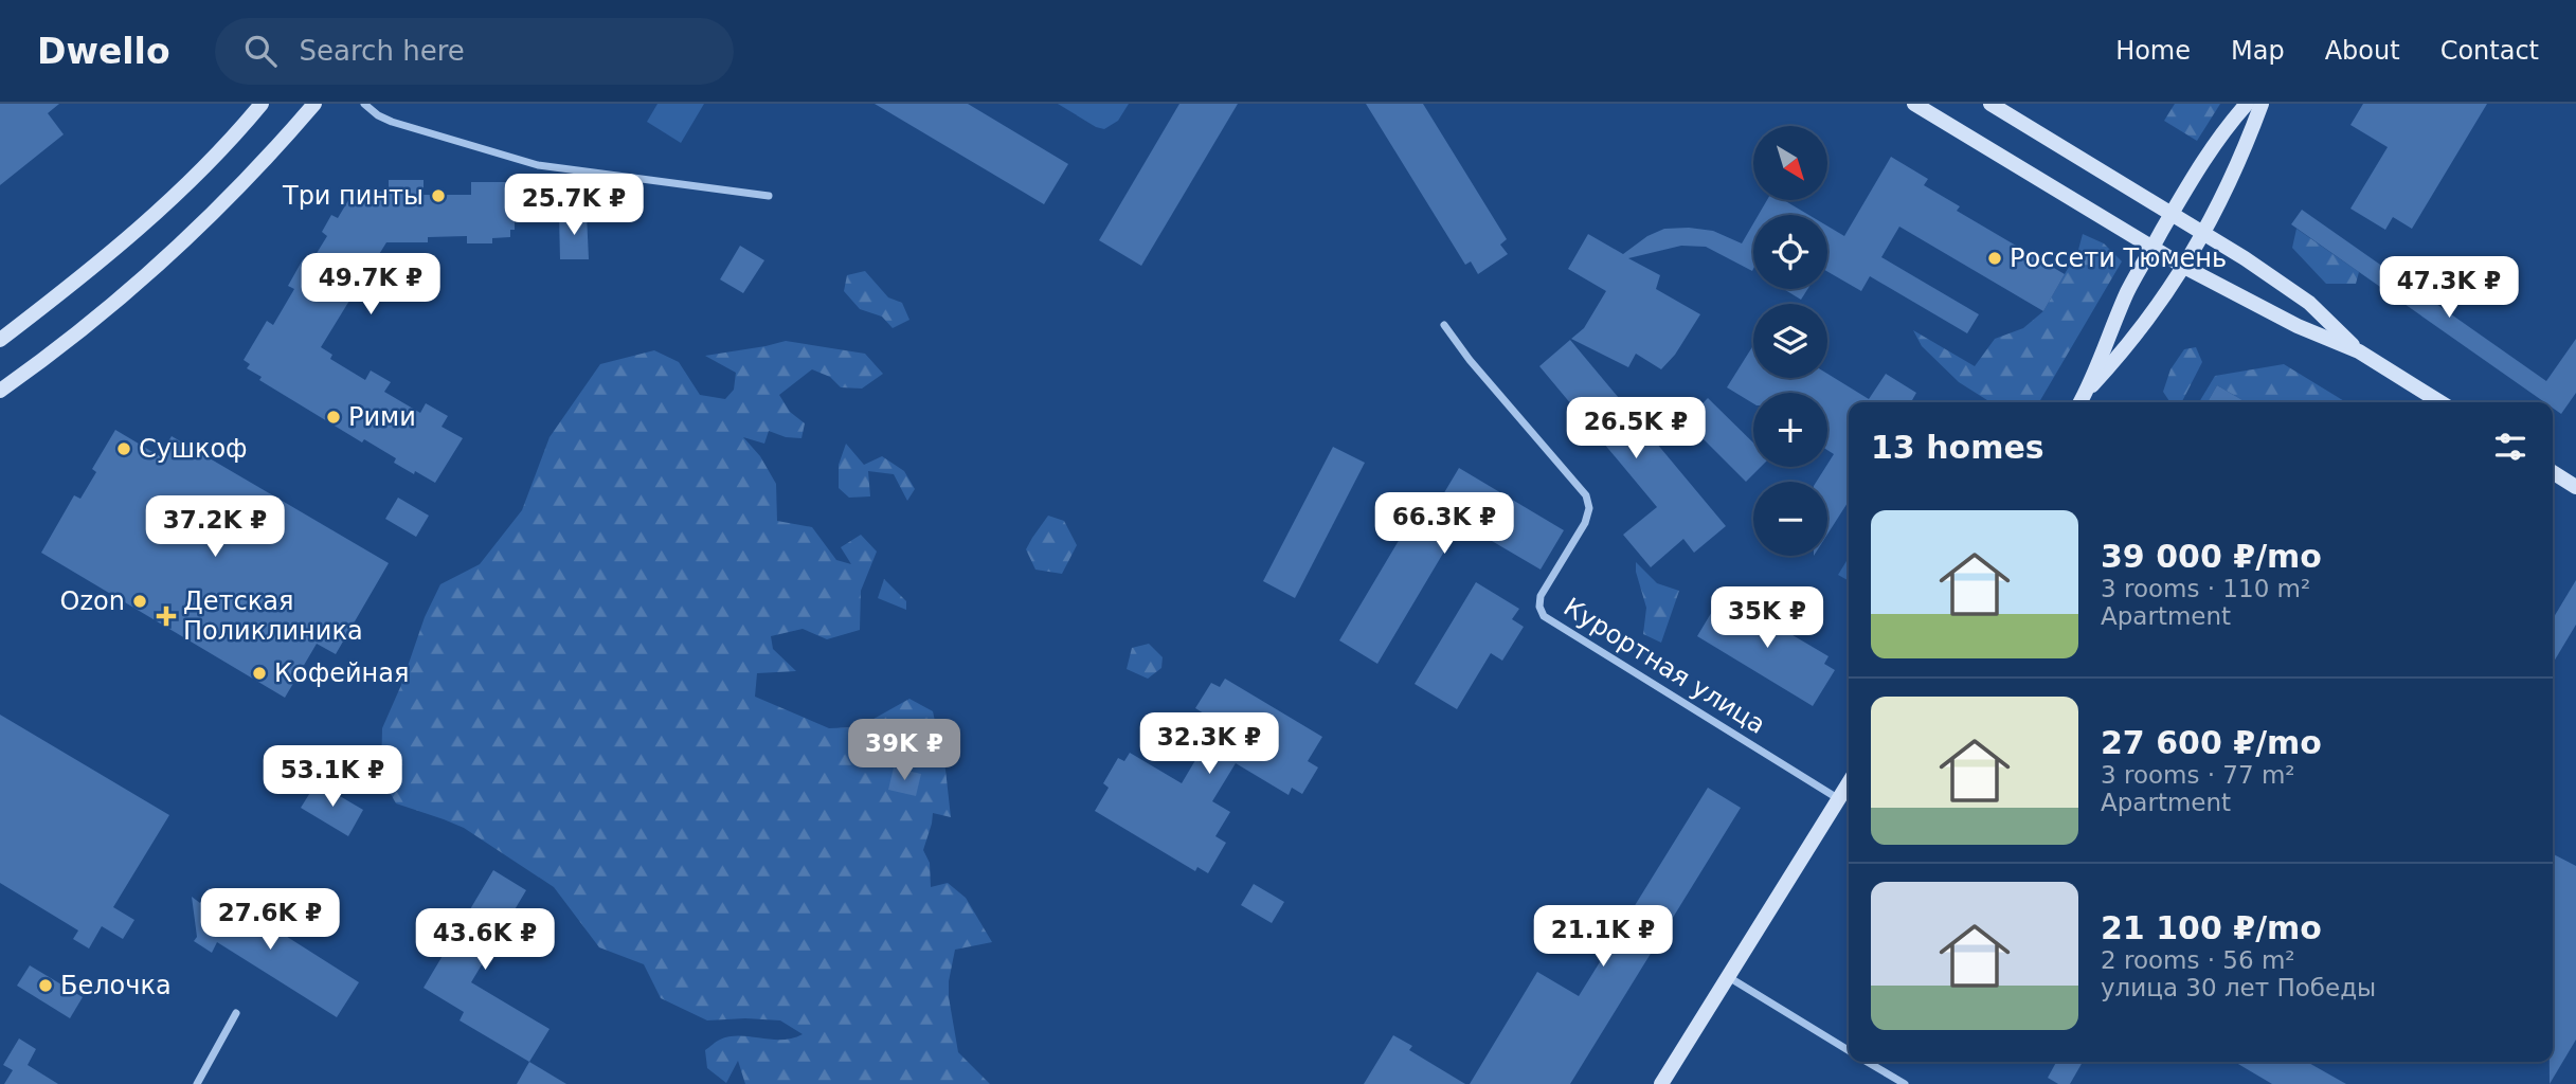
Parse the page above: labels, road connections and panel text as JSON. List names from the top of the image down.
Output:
{
  "streets": {
    "street": ["Курортная улица"]
  },
  "places": {
    "other": [
      "Три пинты",
      "Россети Тюмень",
      "Рими",
      "Сушкоф",
      "Ozon",
      "Кофейная",
      "Белочка"
    ],
    "health": ["Детская Поликлиника"]
  },
  "north": "bottom right",
  "page": {
    "header": "Dwello",
    "search": "Search here",
    "nav": [
      "Home",
      "Map",
      "About",
      "Contact"
    ],
    "map_buttons": ["+", "−"],
    "price": [
      "25.7K ₽",
      "49.7K ₽",
      "47.3K ₽",
      "26.5K ₽",
      "66.3K ₽",
      "37.2K ₽",
      "35K ₽",
      "32.3K ₽",
      "39K ₽",
      "53.1K ₽",
      "27.6K ₽",
      "21.1K ₽",
      "43.6K ₽"
    ],
    "heading": "13 homes",
    "list": [
      {
        "name": "39 000 ₽/mo",
        "note": "3 rooms · 110 m² · Apartment"
      },
      {
        "name": "27 600 ₽/mo",
        "note": "3 rooms · 77 m² · Apartment"
      },
      {
        "name": "21 100 ₽/mo",
        "note": "2 rooms · 56 m² · улица 30 лет Победы"
      }
    ]
  }
}
